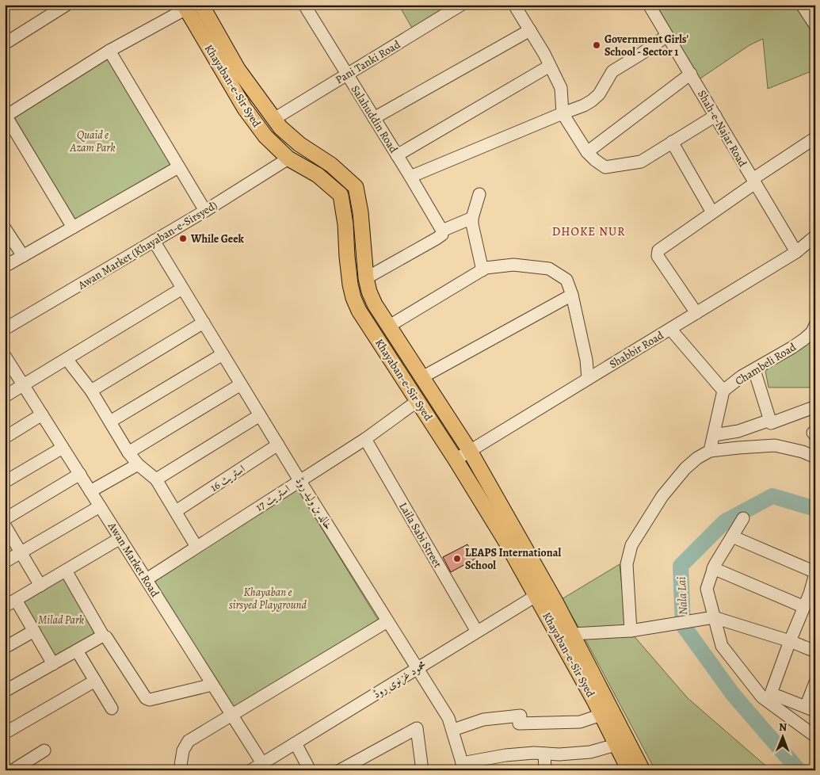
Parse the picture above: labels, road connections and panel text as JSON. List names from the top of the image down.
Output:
{
  "streets": {
    "main road": ["Khayaban-e-Sir Syed"],
    "street": [
      "Pani Tanki Road",
      "Salahuddin Road",
      "Shah-e-Najar Road",
      "Awan Market (Khayaban-e-Sirsyed)",
      "Shabbir Road",
      "Chambeli Road",
      "اسٹریٹ 16",
      "اسٹریٹ 17",
      "خالد بن ولید روڈ",
      "Laila Sabi Street",
      "Awan Market Road",
      "محمود غزنوی روڈ"
    ]
  },
  "crossings": [
    ["Pani Tanki Road", "Khayaban-e-Sir Syed"],
    ["Pani Tanki Road", "Salahuddin Road"],
    ["Khayaban-e-Sir Syed", "Awan Market (Khayaban-e-Sirsyed)"],
    ["Khayaban-e-Sir Syed", "Shabbir Road"],
    ["Khayaban-e-Sir Syed", "اسٹریٹ 17"],
    ["Khayaban-e-Sir Syed", "محمود غزنوی روڈ"],
    ["Shah-e-Najar Road", "Shabbir Road"],
    ["Awan Market (Khayaban-e-Sirsyed)", "خالد بن ولید روڈ"],
    ["اسٹریٹ 16", "خالد بن ولید روڈ"],
    ["اسٹریٹ 17", "خالد بن ولید روڈ"],
    ["اسٹریٹ 17", "Laila Sabi Street"],
    ["اسٹریٹ 17", "Awan Market Road"],
    ["خالد بن ولید روڈ", "محمود غزنوی روڈ"],
    ["Laila Sabi Street", "محمود غزنوی روڈ"],
    ["Awan Market Road", "محمود غزنوی روڈ"]
  ],
  "districts": ["DHOKE NUR"],
  "water": ["Nala Lai"],
  "parks": ["Quaid e Azam Park", "Khayaban e sirsyed Playground", "Milad Park"],
  "places": ["Government Girls' School - Sector 1", "While Geek", "LEAPS International School"],
  "north": "top"
}
